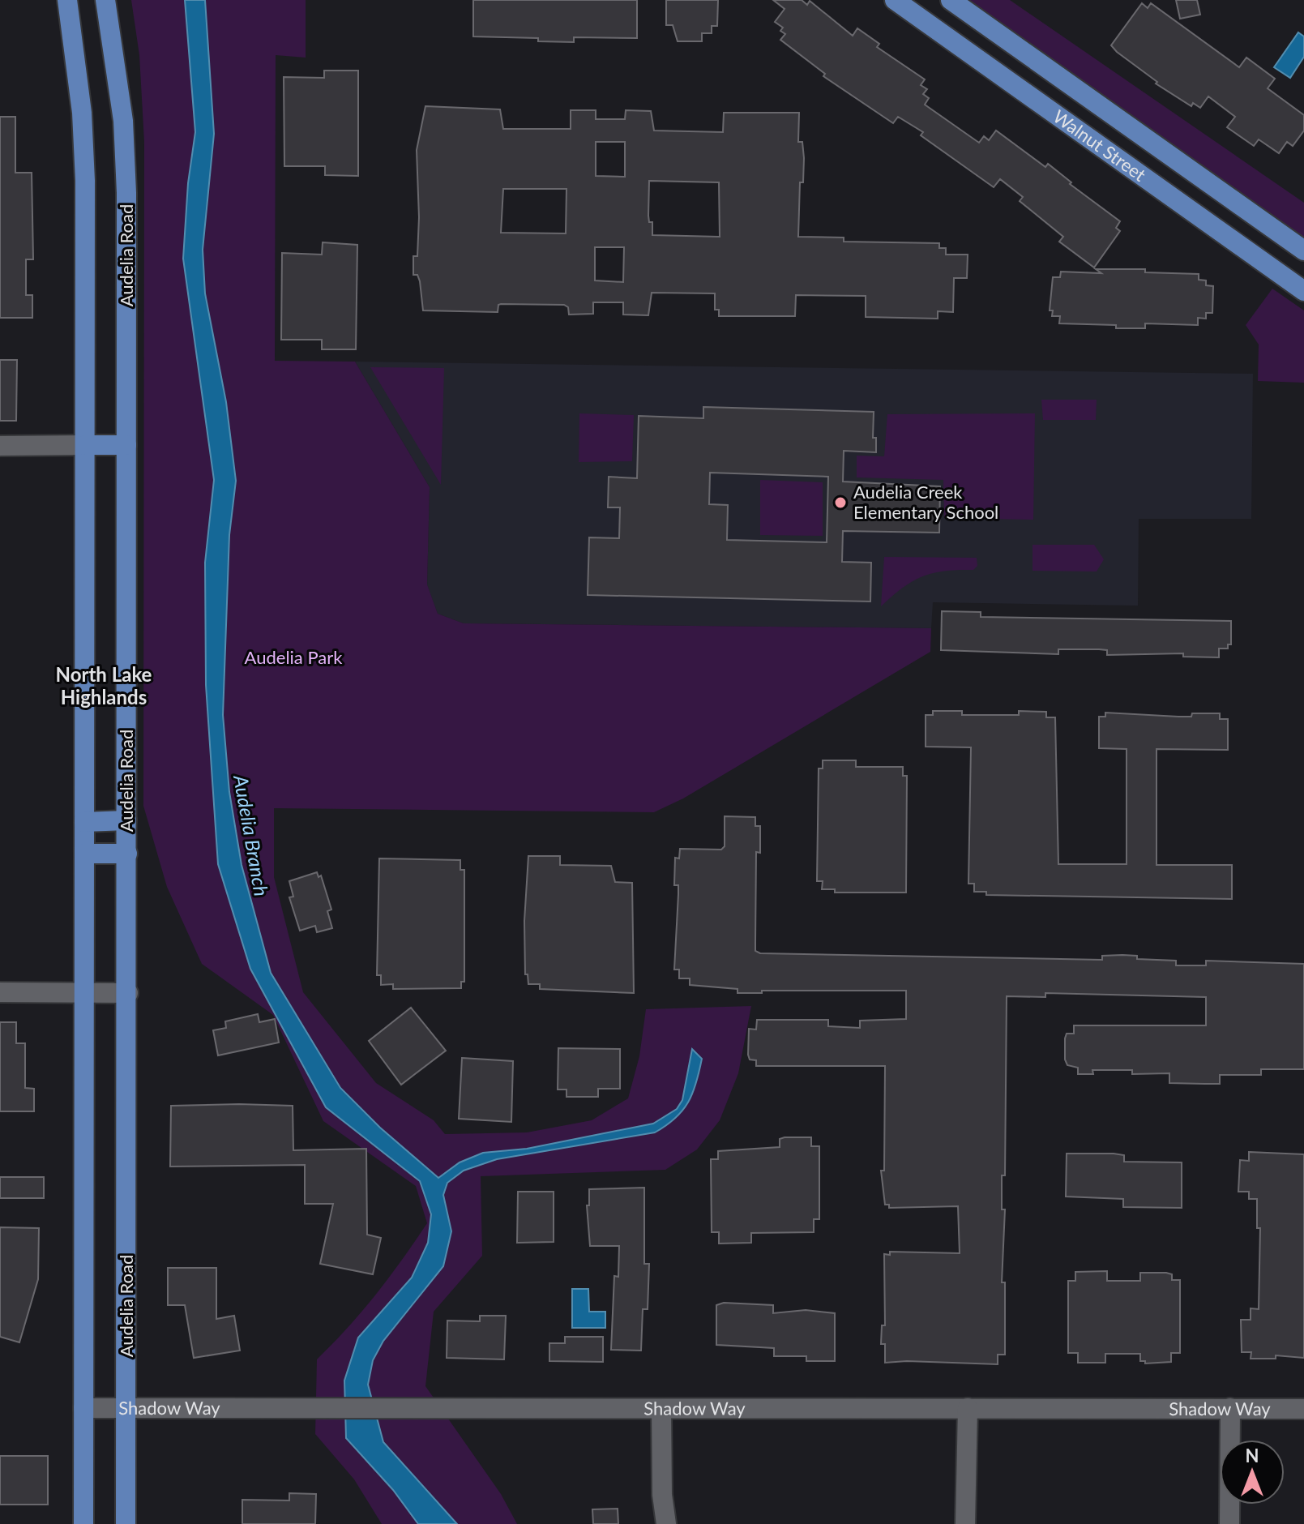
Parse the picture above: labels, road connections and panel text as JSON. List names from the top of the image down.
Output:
{
  "streets": {
    "main road": ["Walnut Street", "Audelia Road"],
    "street": ["Shadow Way"]
  },
  "crossings": [
    ["Audelia Road", "Shadow Way"]
  ],
  "districts": ["North Lake Highlands"],
  "water": ["Audelia Branch"],
  "parks": ["Audelia Park"],
  "places": ["Audelia Creek Elementary School"],
  "north": "top"
}
